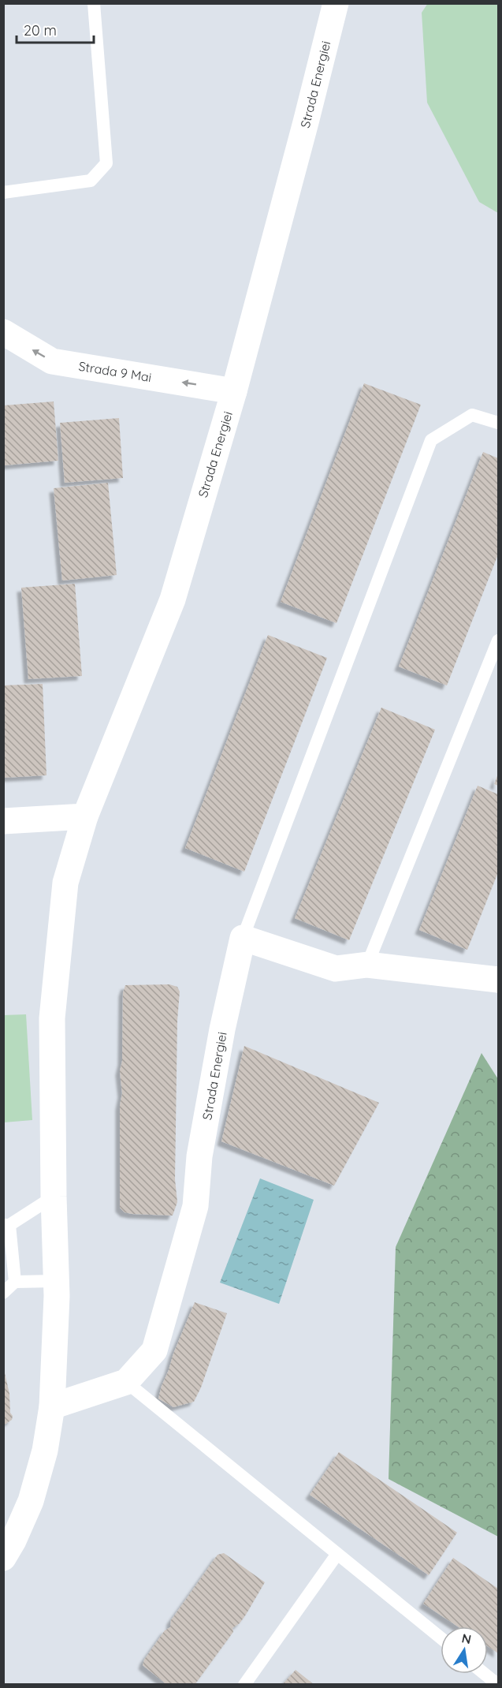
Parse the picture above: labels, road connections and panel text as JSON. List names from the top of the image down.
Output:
{
  "streets": {
    "street": ["Strada Energiei", "Strada 9 Mai"]
  },
  "crossings": [
    ["Strada Energiei", "Strada 9 Mai"]
  ],
  "one_way": ["Strada 9 Mai"],
  "scale_bar": "20 m",
  "north": "top"
}
